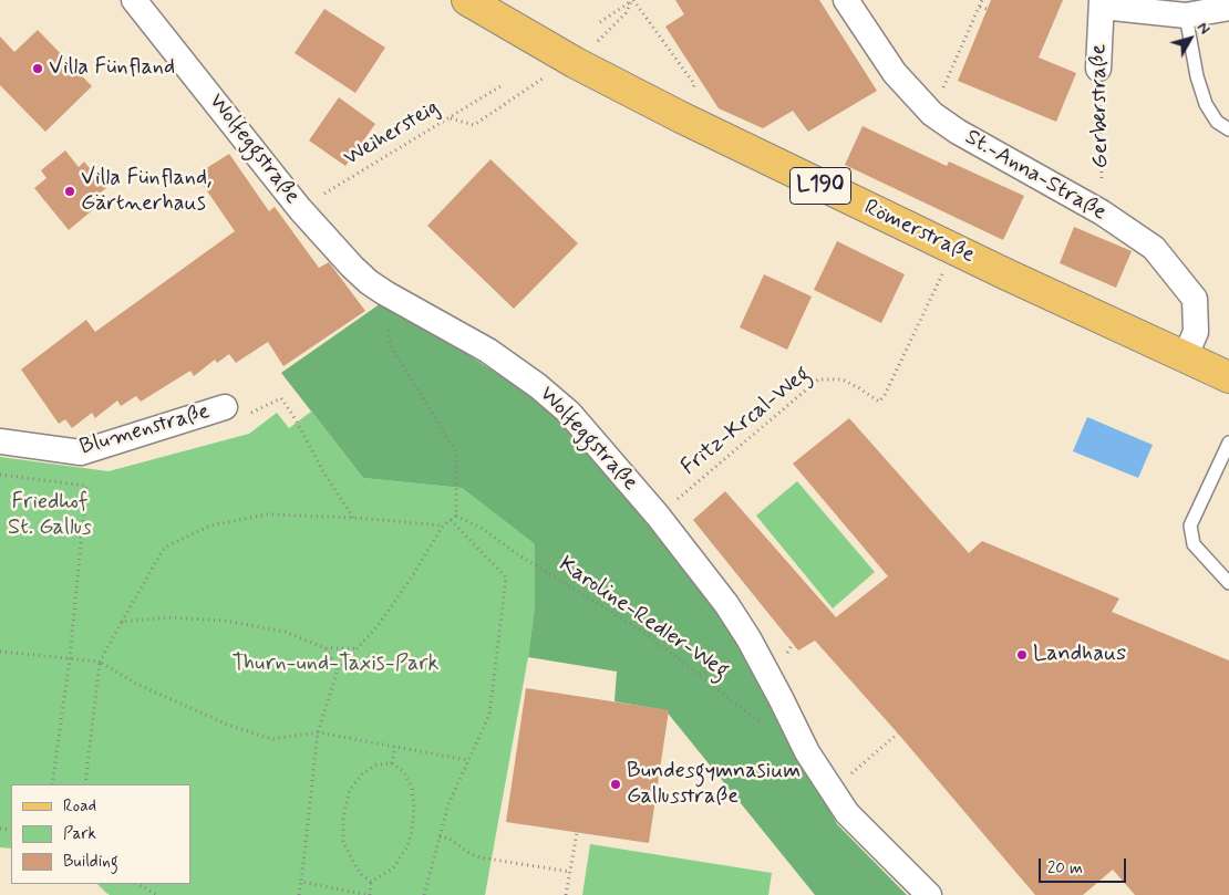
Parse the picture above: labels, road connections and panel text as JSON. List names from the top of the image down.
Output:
{
  "streets": {
    "main road": ["L190", "Römerstraße"],
    "street": [
      "Gerberstraße",
      "Wolfeggstraße",
      "St.-Anna-Straße",
      "Blumenstraße"
    ],
    "path": ["Weihersteig", "Fritz-Krcal-Weg", "Karoline-Redler-Weg"]
  },
  "crossings": [
    ["Gerberstraße", "St.-Anna-Straße"],
    ["Weihersteig", "Wolfeggstraße"],
    ["Wolfeggstraße", "Fritz-Krcal-Weg"],
    ["St.-Anna-Straße", "Römerstraße"]
  ],
  "parks": ["Friedhof St. Gallus", "Thurn-und-Taxis-Park"],
  "places": [
    "Villa Fünfland",
    "Villa Fünfland, Gärtnerhaus",
    "Landhaus",
    "Bundesgymnasium Gallusstraße"
  ],
  "legend": ["Road", "Park", "Building"],
  "scale_bar": "20 m",
  "north": "top right"
}
